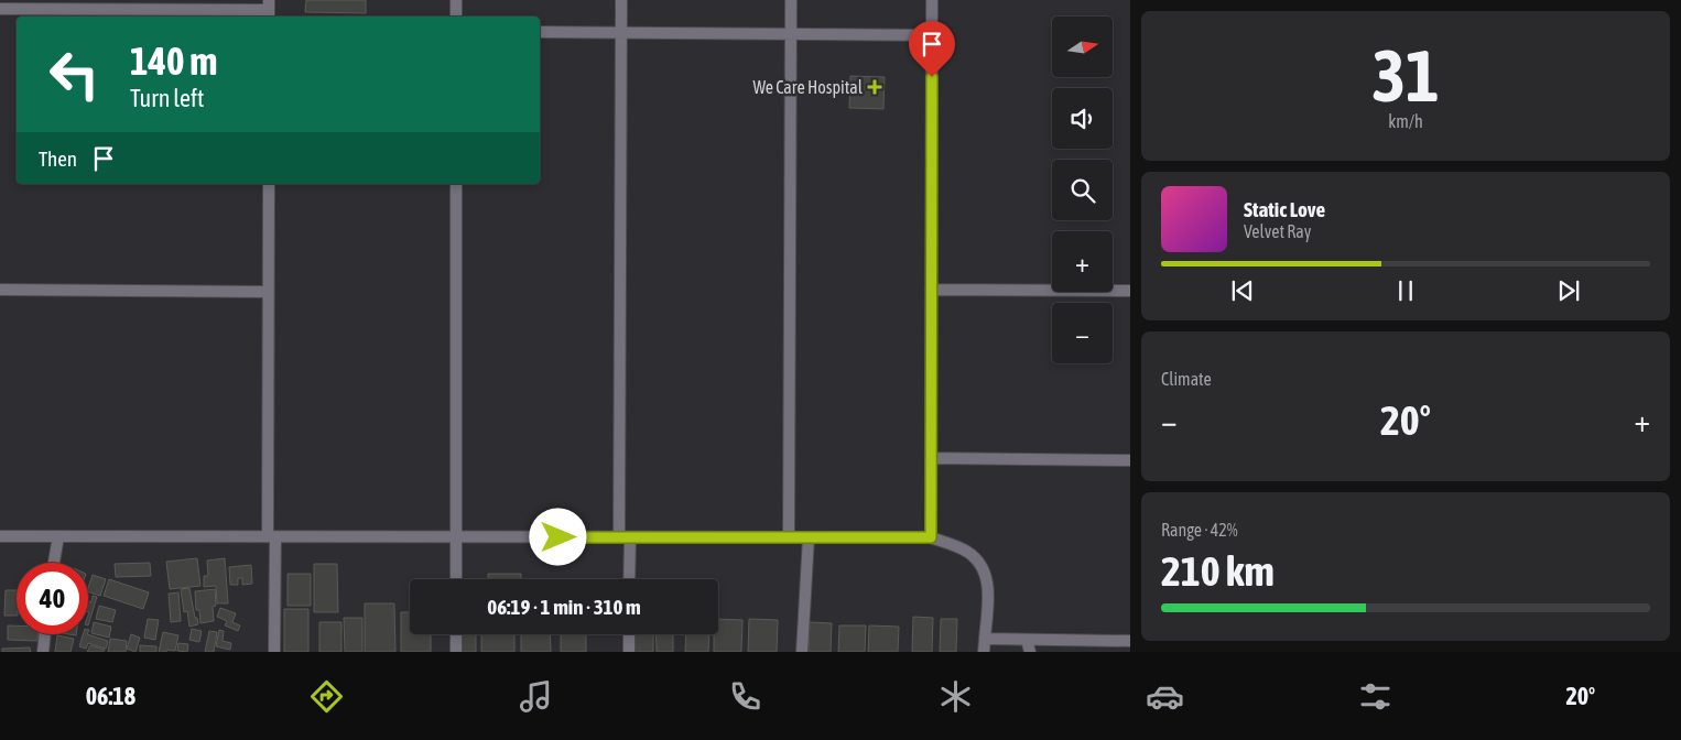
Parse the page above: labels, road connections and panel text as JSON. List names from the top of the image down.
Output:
{
  "places": {
    "health": ["We Care Hospital"]
  },
  "north": "right",
  "page": {
    "tile": [
      ["31", "km/h"],
      "Climate",
      ["Range · 42%", "210 km"]
    ],
    "map_buttons": ["+", "−"],
    "turn": ["140 m", "Turn left"],
    "then": "Then",
    "song": ["Static Love", "Velvet Ray"],
    "heat": ["−", "20°", "+"],
    "limit": "40",
    "trip": "06:19 · 1 min · 310 m",
    "tabs": ["06:18", "20°"]
  }
}
